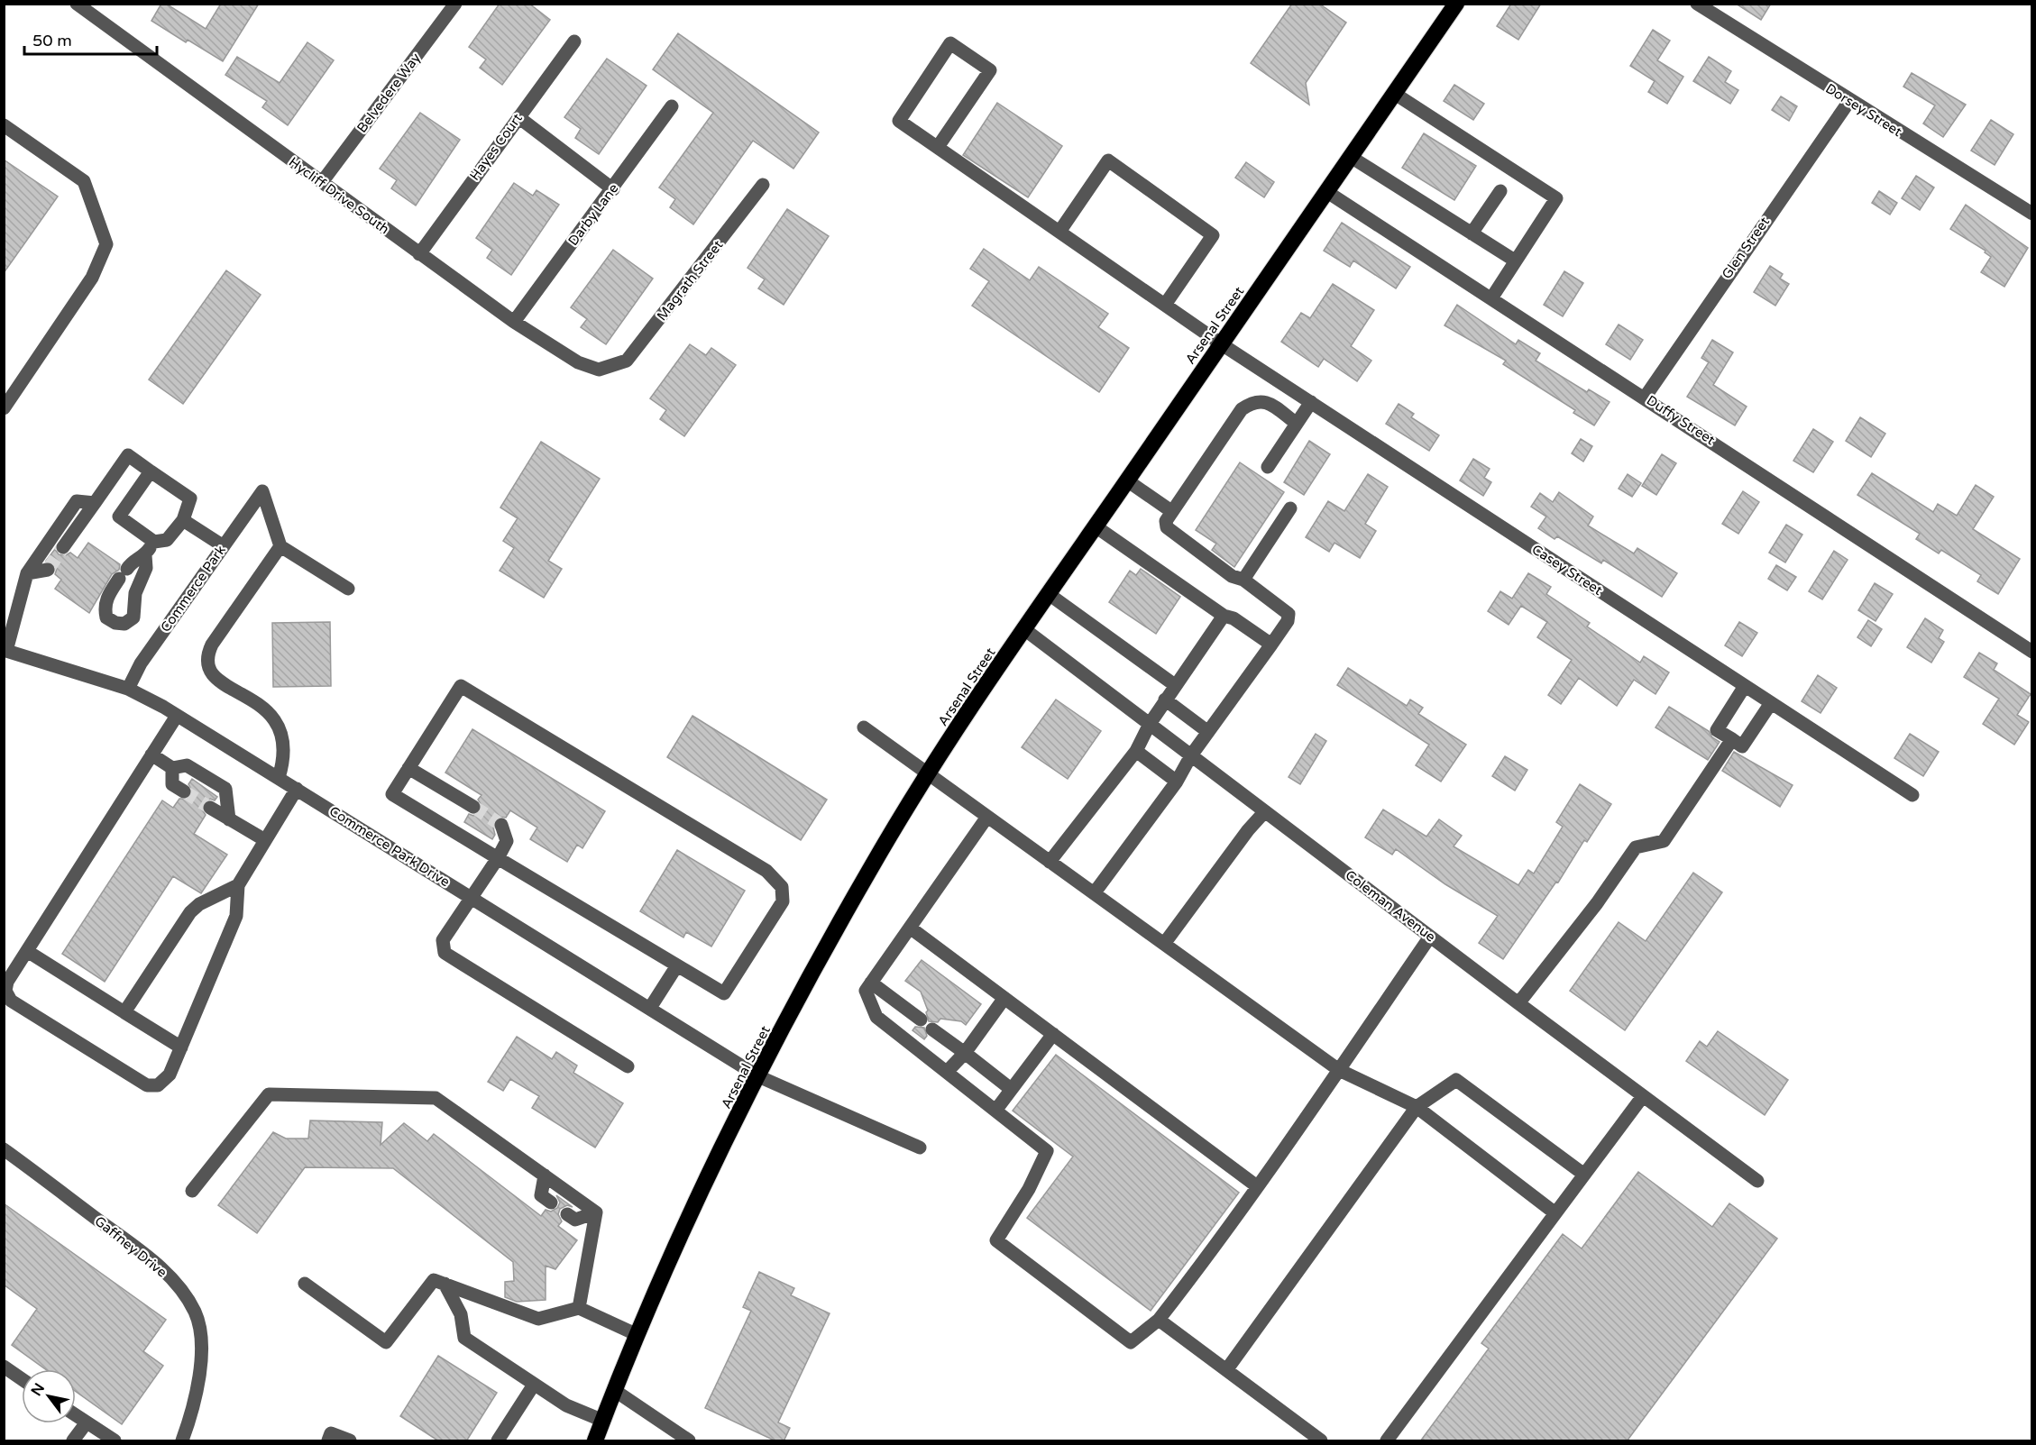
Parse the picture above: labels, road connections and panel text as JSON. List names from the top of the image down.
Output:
{
  "streets": {
    "highway": ["Arsenal Street"],
    "street": [
      "Belvedere Way",
      "Dorsey Street",
      "Hayes Court",
      "Hycliff Drive South",
      "Darby Lane",
      "Glen Street",
      "Magrath Street",
      "Duffy Street",
      "Casey Street",
      "Commerce Park",
      "Commerce Park Drive",
      "Coleman Avenue",
      "Gaffney Drive"
    ]
  },
  "crossings": [
    ["Belvedere Way", "Hycliff Drive South"],
    ["Dorsey Street", "Glen Street"],
    ["Hayes Court", "Hycliff Drive South"],
    ["Hycliff Drive South", "Darby Lane"],
    ["Hycliff Drive South", "Magrath Street"],
    ["Glen Street", "Duffy Street"],
    ["Arsenal Street", "Duffy Street"],
    ["Arsenal Street", "Casey Street"],
    ["Arsenal Street", "Commerce Park Drive"],
    ["Arsenal Street", "Coleman Avenue"],
    ["Commerce Park", "Commerce Park Drive"]
  ],
  "scale_bar": "50 m",
  "north": "top left"
}
